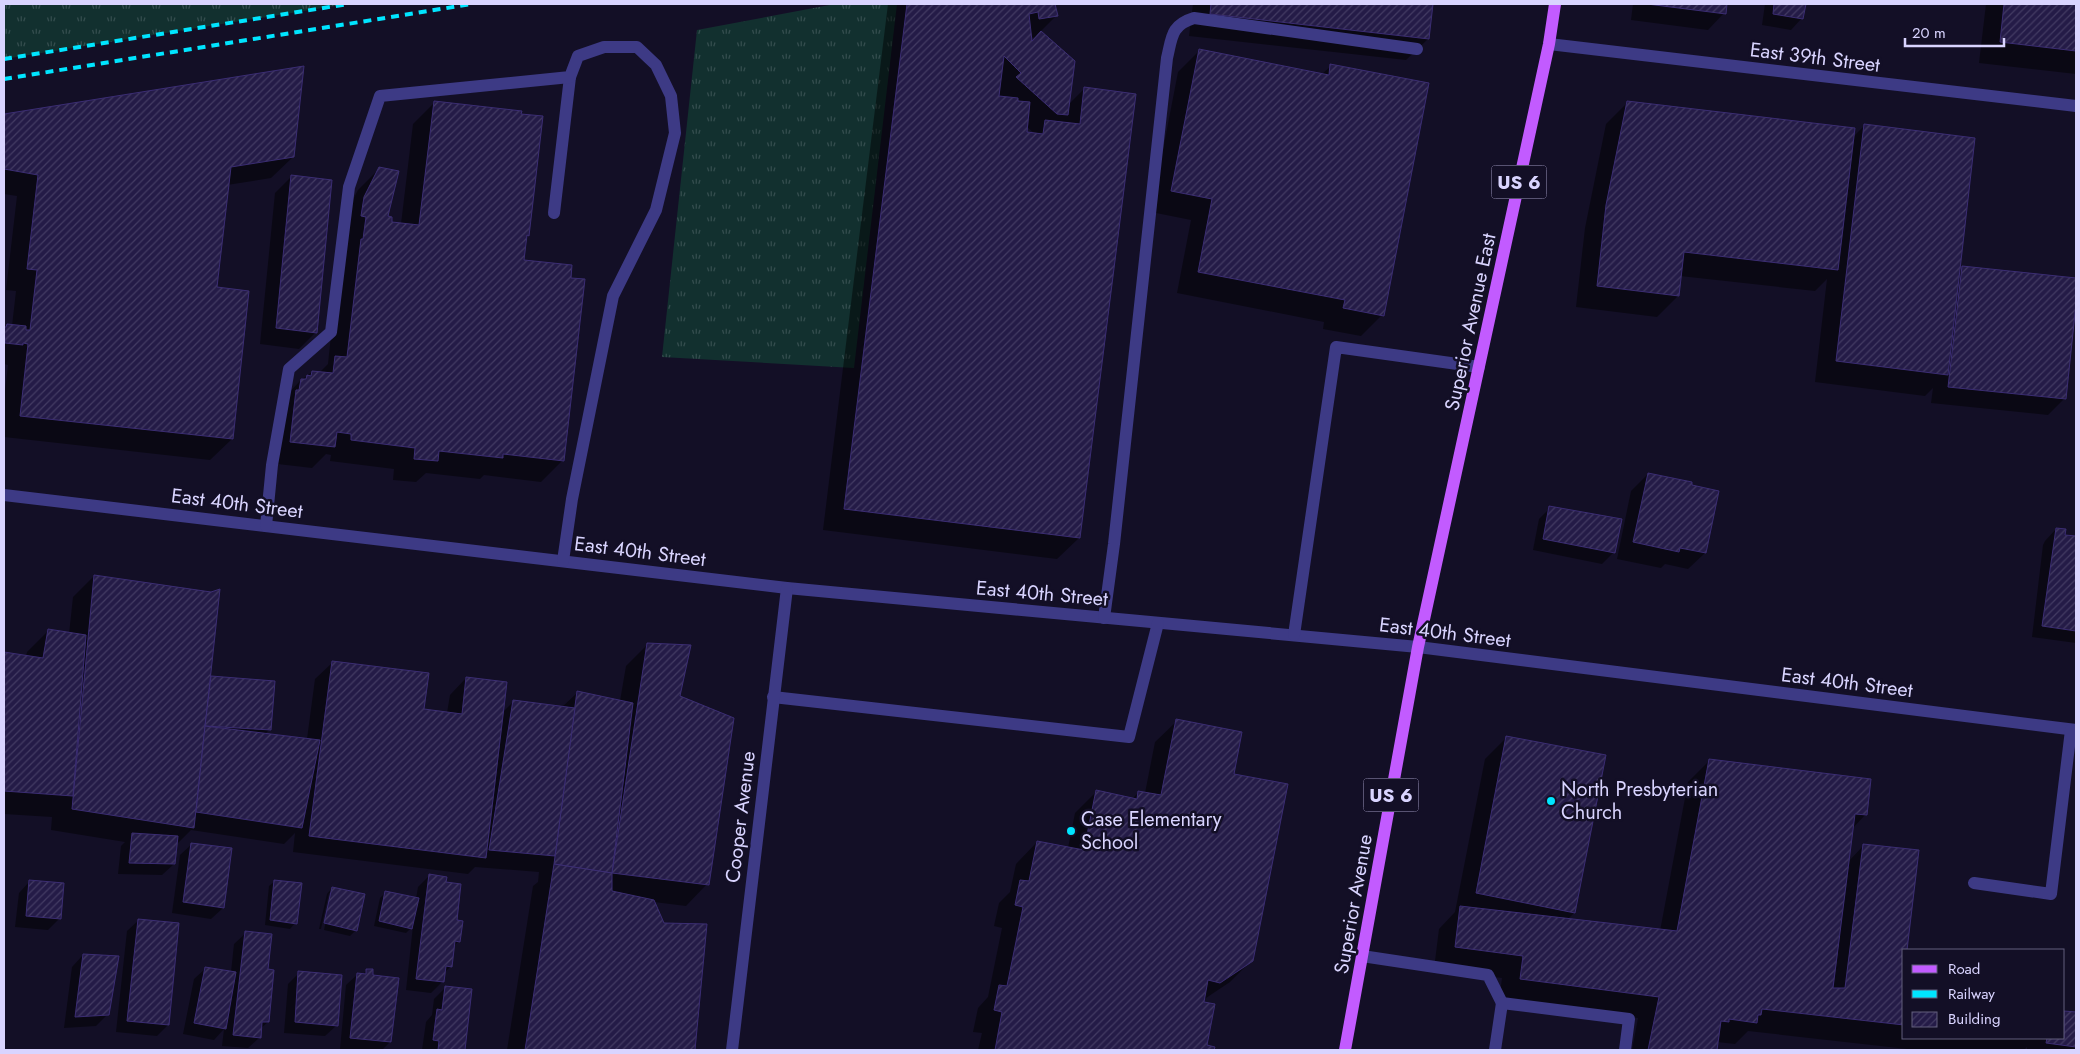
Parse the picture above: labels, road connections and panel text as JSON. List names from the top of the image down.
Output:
{
  "streets": {
    "main road": ["US 6", "Superior Avenue East", "Superior Avenue"],
    "street": ["East 39th Street", "East 40th Street", "Cooper Avenue"]
  },
  "crossings": [
    ["East 39th Street", "Superior Avenue East"],
    ["Superior Avenue East", "East 40th Street"],
    ["Superior Avenue East", "Superior Avenue"],
    ["East 40th Street", "Cooper Avenue"],
    ["East 40th Street", "Superior Avenue"]
  ],
  "places": ["North Presbyterian Church", "Case Elementary School"],
  "legend": ["Road", "Railway", "Building"],
  "scale_bar": "20 m"
}
